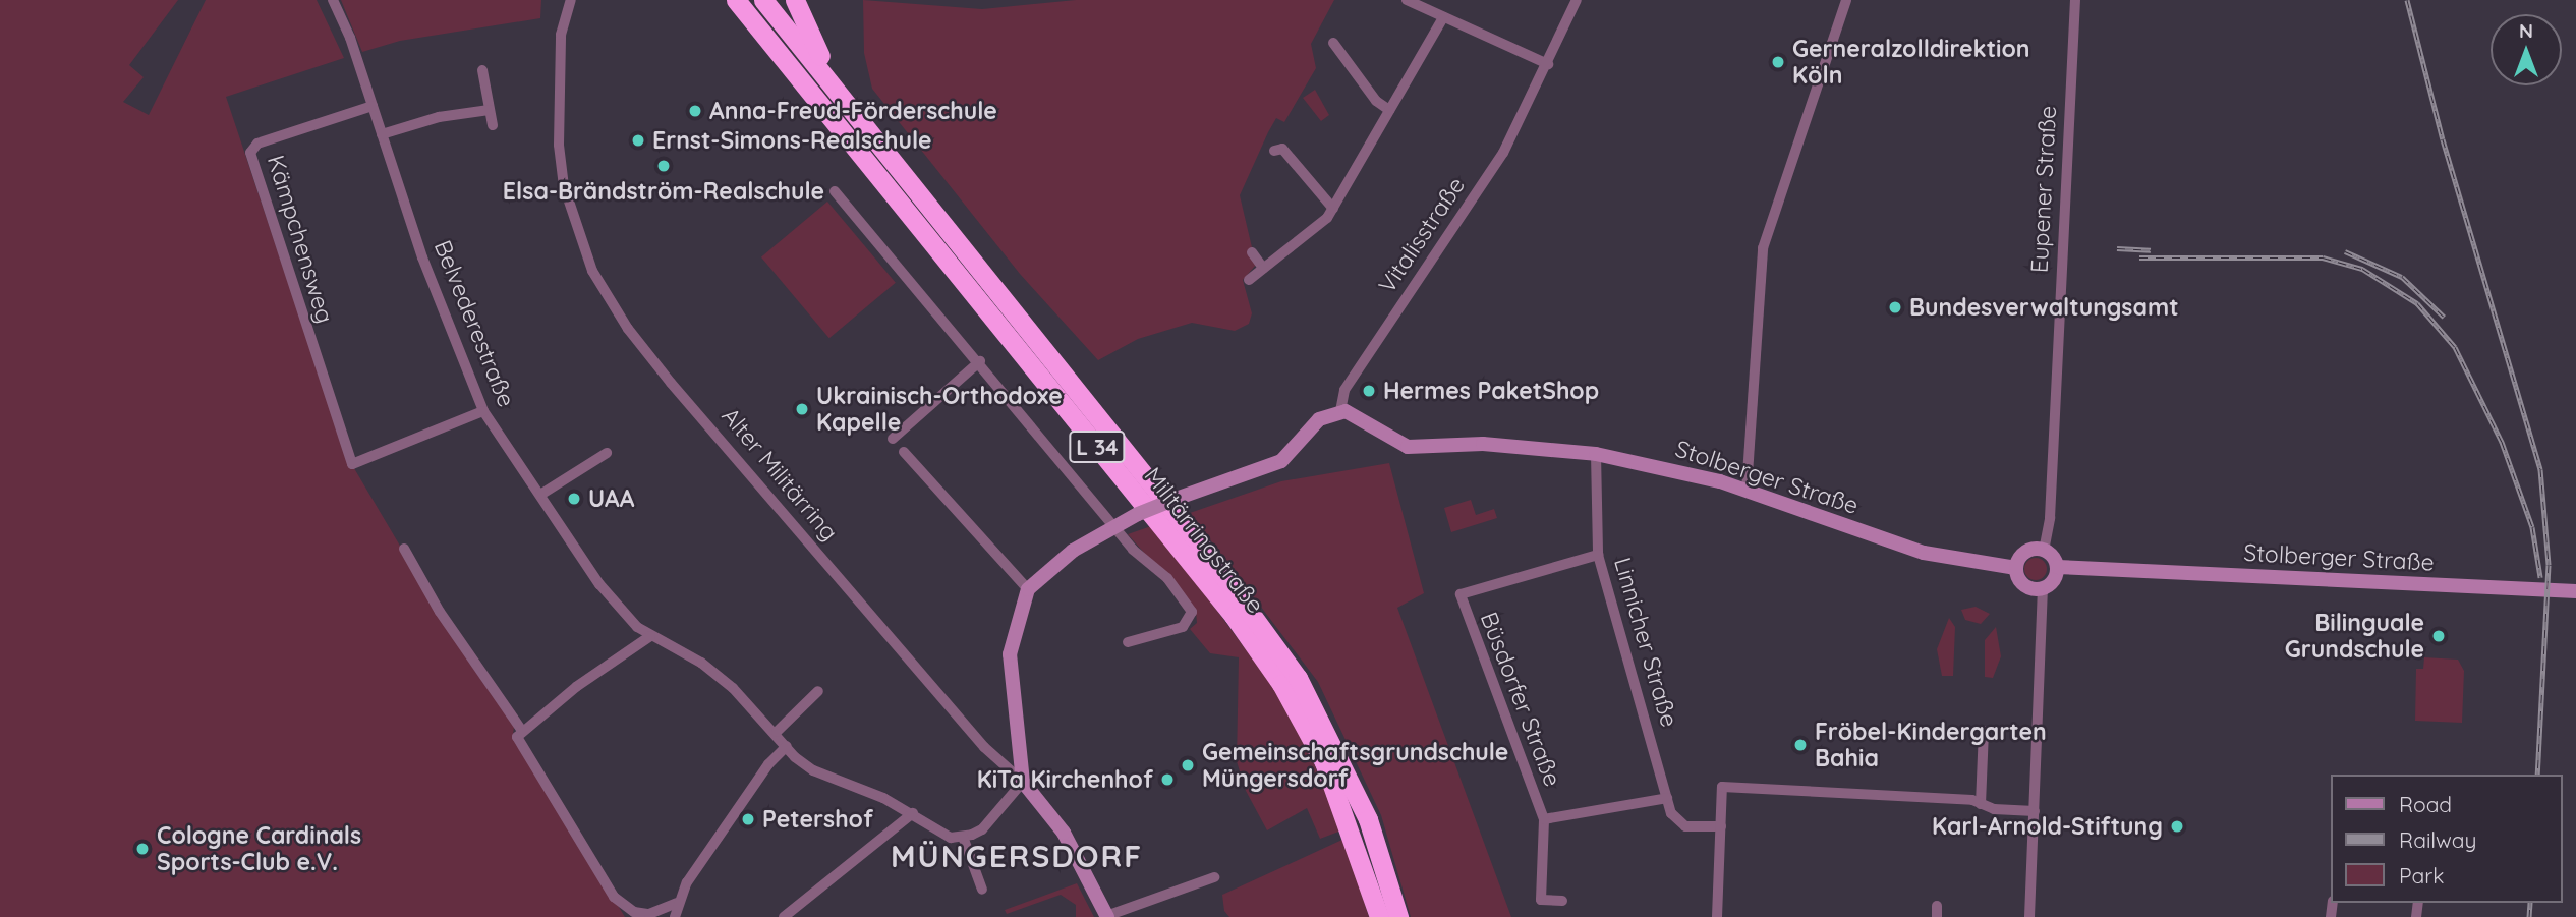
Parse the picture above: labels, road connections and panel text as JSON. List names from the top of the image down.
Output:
{
  "streets": {
    "highway": ["L 34", "Militärringstraße"],
    "street": [
      "Eupener Straße",
      "Vitalisstraße",
      "Kämpchensweg",
      "Belvederestraße",
      "Alter Militärring",
      "Stolberger Straße",
      "Linnicher Straße",
      "Büsdorfer Straße"
    ]
  },
  "crossings": [
    ["Eupener Straße", "Stolberger Straße"],
    ["Vitalisstraße", "Stolberger Straße"],
    ["Kämpchensweg", "Belvederestraße"],
    ["L 34", "Militärringstraße"],
    ["Stolberger Straße", "Linnicher Straße"],
    ["Linnicher Straße", "Büsdorfer Straße"]
  ],
  "districts": ["MÜNGERSDORF"],
  "places": [
    "Gerneralzolldirektion Köln",
    "Anna-Freud-Förderschule",
    "Ernst-Simons-Realschule",
    "Elsa-Brändström-Realschule",
    "Bundesverwaltungsamt",
    "Hermes PaketShop",
    "Ukrainisch-Orthodoxe Kapelle",
    "UAA",
    "Bilinguale Grundschule",
    "Fröbel-Kindergarten Bahia",
    "Gemeinschaftsgrundschule Müngersdorf",
    "KiTa Kirchenhof",
    "Petershof",
    "Karl-Arnold-Stiftung",
    "Cologne Cardinals Sports-Club e.V."
  ],
  "legend": ["Road", "Railway", "Park"],
  "north": "top"
}
